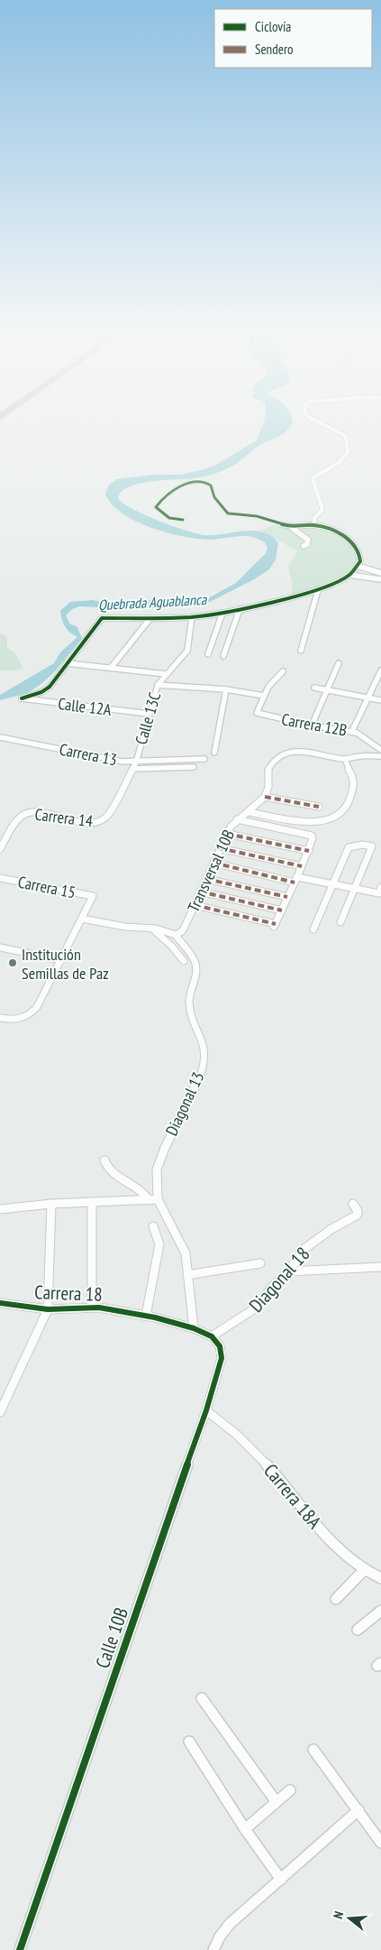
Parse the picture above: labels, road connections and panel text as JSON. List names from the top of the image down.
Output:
{
  "streets": {
    "street": [
      "Calle 12A",
      "Calle 13C",
      "Carrera 12B",
      "Carrera 13",
      "Carrera 14",
      "Transversal 10B",
      "Carrera 15",
      "Diagonal 13",
      "Diagonal 18",
      "Carrera 18",
      "Carrera 18A",
      "Calle 10B"
    ]
  },
  "crossings": [
    ["Calle 12A", "Calle 13C"],
    ["Calle 13C", "Carrera 13"],
    ["Calle 13C", "Carrera 14"],
    ["Transversal 10B", "Diagonal 13"],
    ["Diagonal 18", "Carrera 18"],
    ["Diagonal 18", "Calle 10B"],
    ["Carrera 18", "Calle 10B"],
    ["Carrera 18A", "Calle 10B"]
  ],
  "water": ["Quebrada Aguablanca"],
  "places": ["Institución Semillas de Paz"],
  "legend": ["Ciclovía", "Sendero"],
  "north": "left"
}
